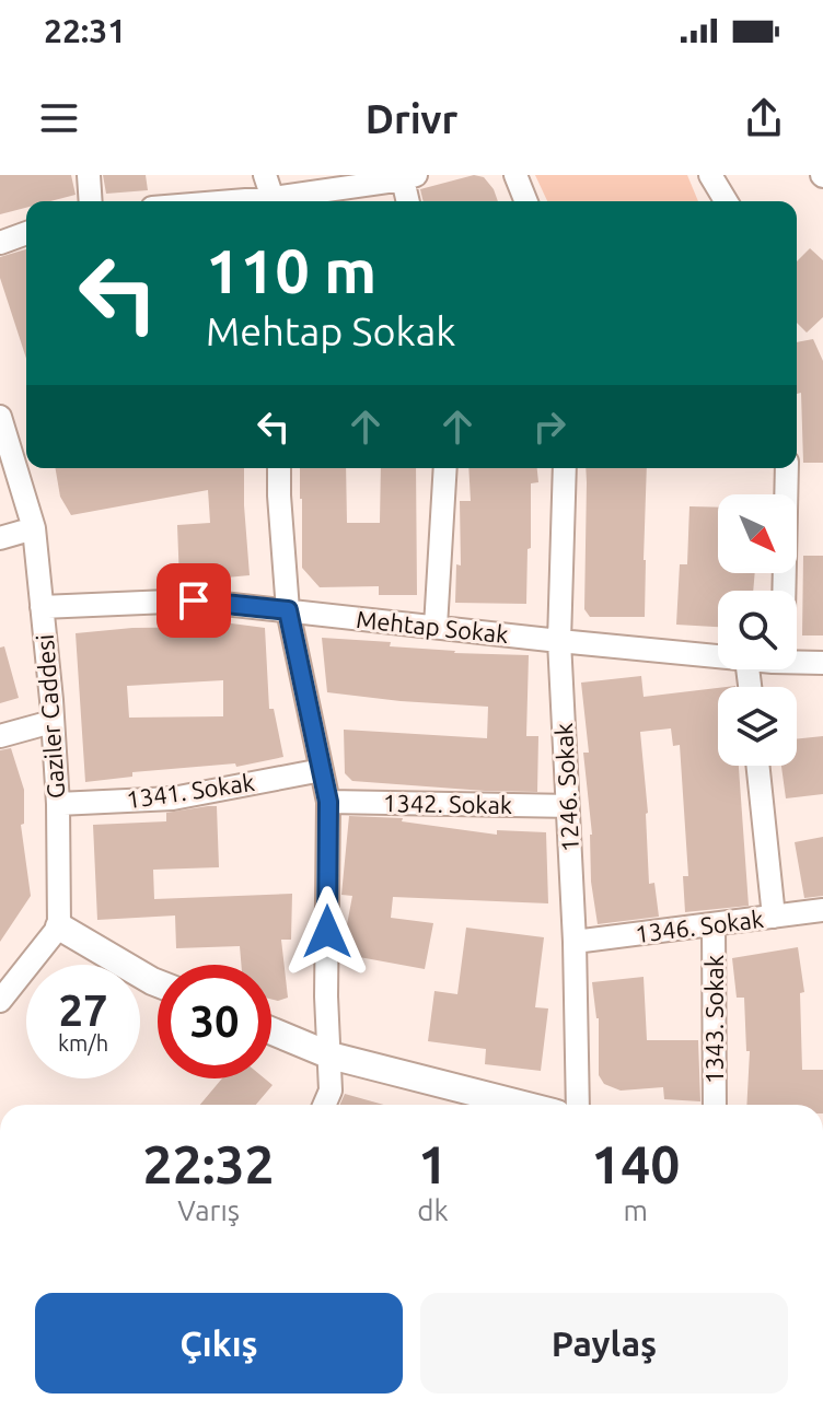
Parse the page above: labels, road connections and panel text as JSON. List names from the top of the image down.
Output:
{
  "streets": {
    "street": [
      "Mehtap Sokak",
      "Gaziler Caddesi",
      "1246. Sokak",
      "1341. Sokak",
      "1342. Sokak",
      "1346. Sokak",
      "1343. Sokak"
    ]
  },
  "crossings": [
    ["Mehtap Sokak", "Gaziler Caddesi"],
    ["Mehtap Sokak", "1246. Sokak"],
    ["Gaziler Caddesi", "1341. Sokak"],
    ["1246. Sokak", "1342. Sokak"],
    ["1246. Sokak", "1346. Sokak"],
    ["1346. Sokak", "1343. Sokak"]
  ],
  "north": "bottom right",
  "page": {
    "status": "22:31",
    "header": "Drivr",
    "turn": ["110 m", "Mehtap Sokak"],
    "speed": "27 km/h",
    "limit": "30",
    "eta": [
      "22:32",
      "Varış",
      "1",
      "dk",
      "140",
      "m"
    ],
    "buttons": ["Çıkış", "Paylaş"]
  }
}
